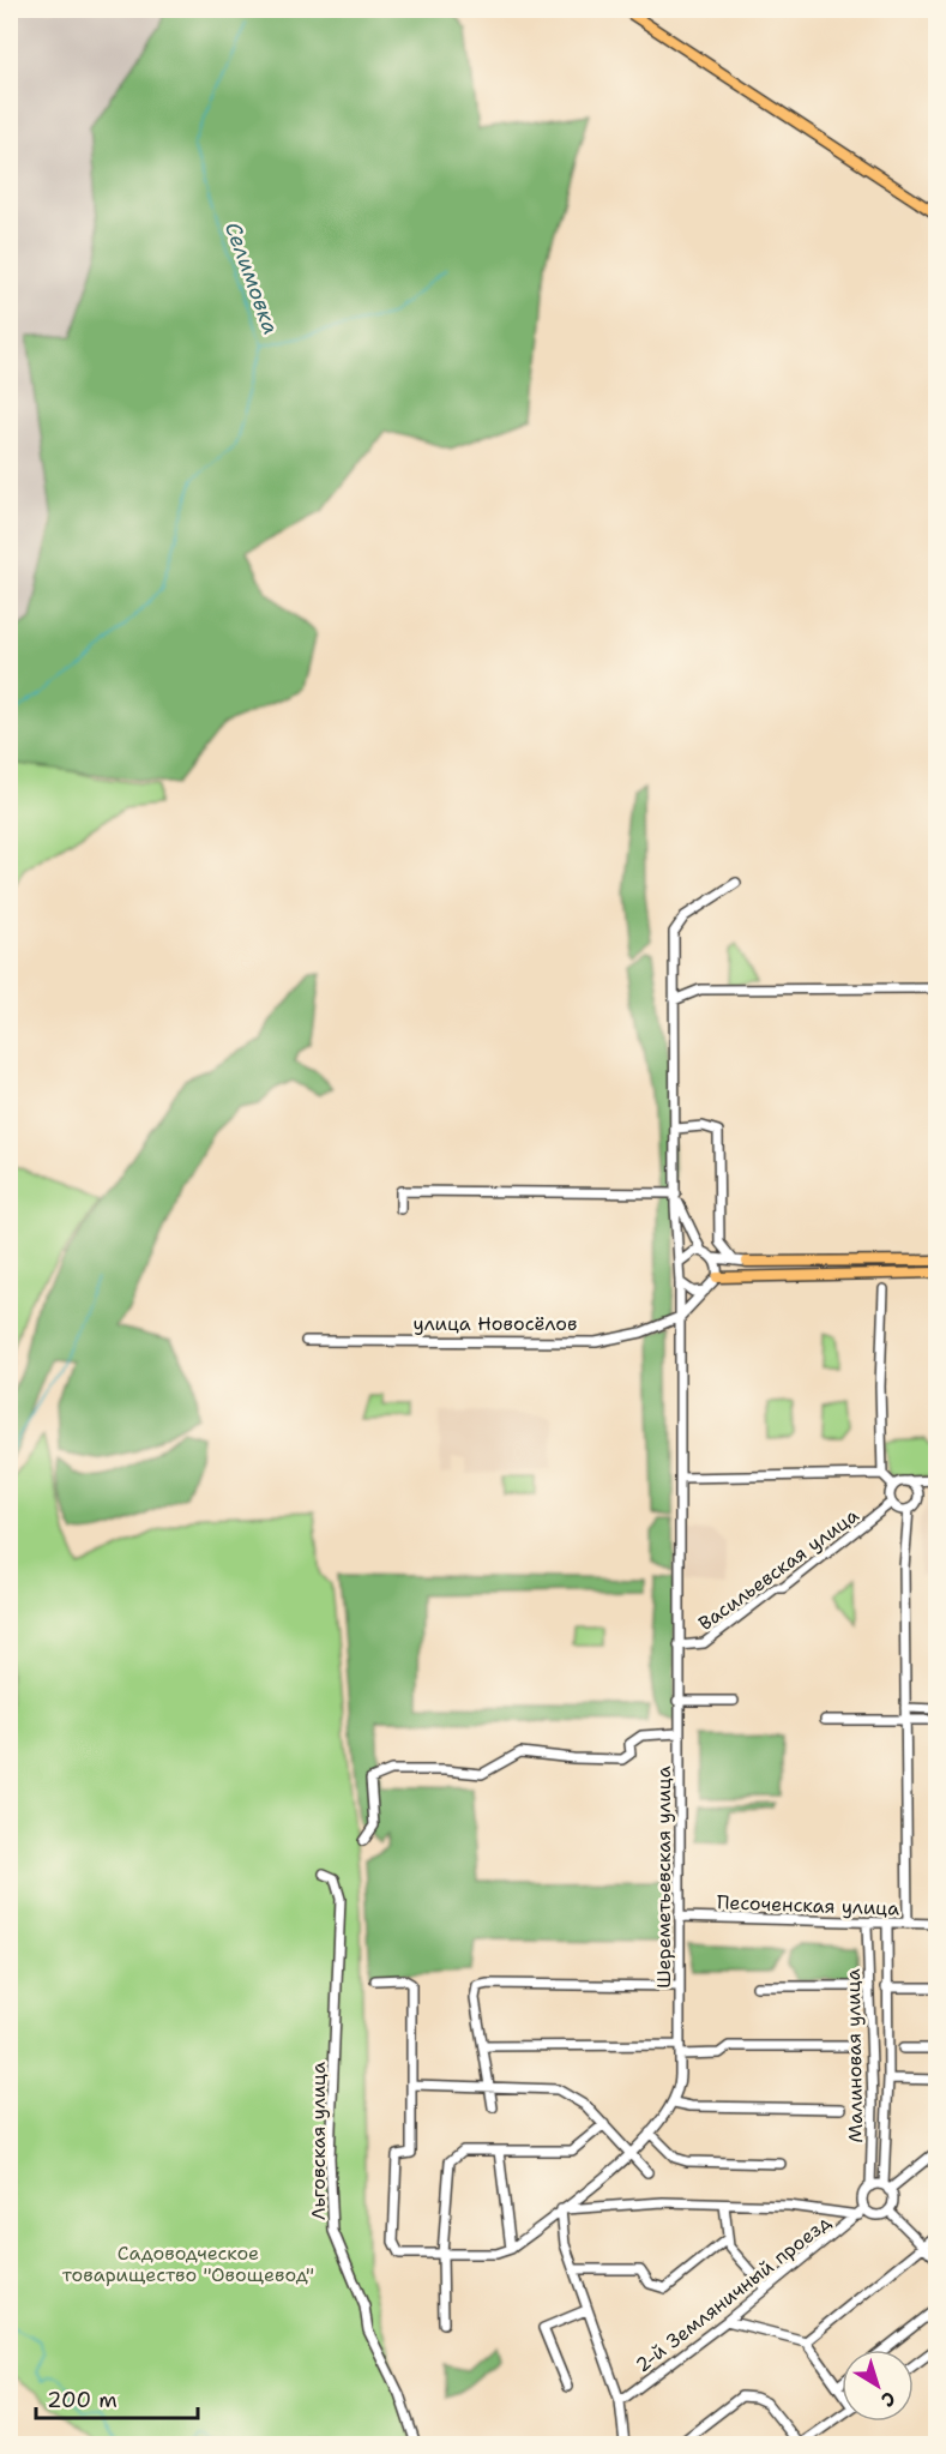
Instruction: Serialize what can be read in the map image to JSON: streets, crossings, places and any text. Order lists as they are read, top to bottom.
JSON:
{
  "streets": {
    "street": [
      "улица Новосёлов",
      "Васильевская улица",
      "Шереметьевская улица",
      "Песоченская улица",
      "Малиновая улица",
      "Льговская улица",
      "2-й Земляничный проезд"
    ]
  },
  "crossings": [
    ["улица Новосёлов", "Шереметьевская улица"],
    ["Васильевская улица", "Шереметьевская улица"],
    ["Шереметьевская улица", "Песоченская улица"],
    ["Песоченская улица", "Малиновая улица"],
    ["Малиновая улица", "2-й Земляничный проезд"]
  ],
  "water": ["Селимовка"],
  "parks": ["Садоводческое товарищество \"Овощевод\""],
  "scale_bar": "200 m",
  "north": "bottom right"
}
